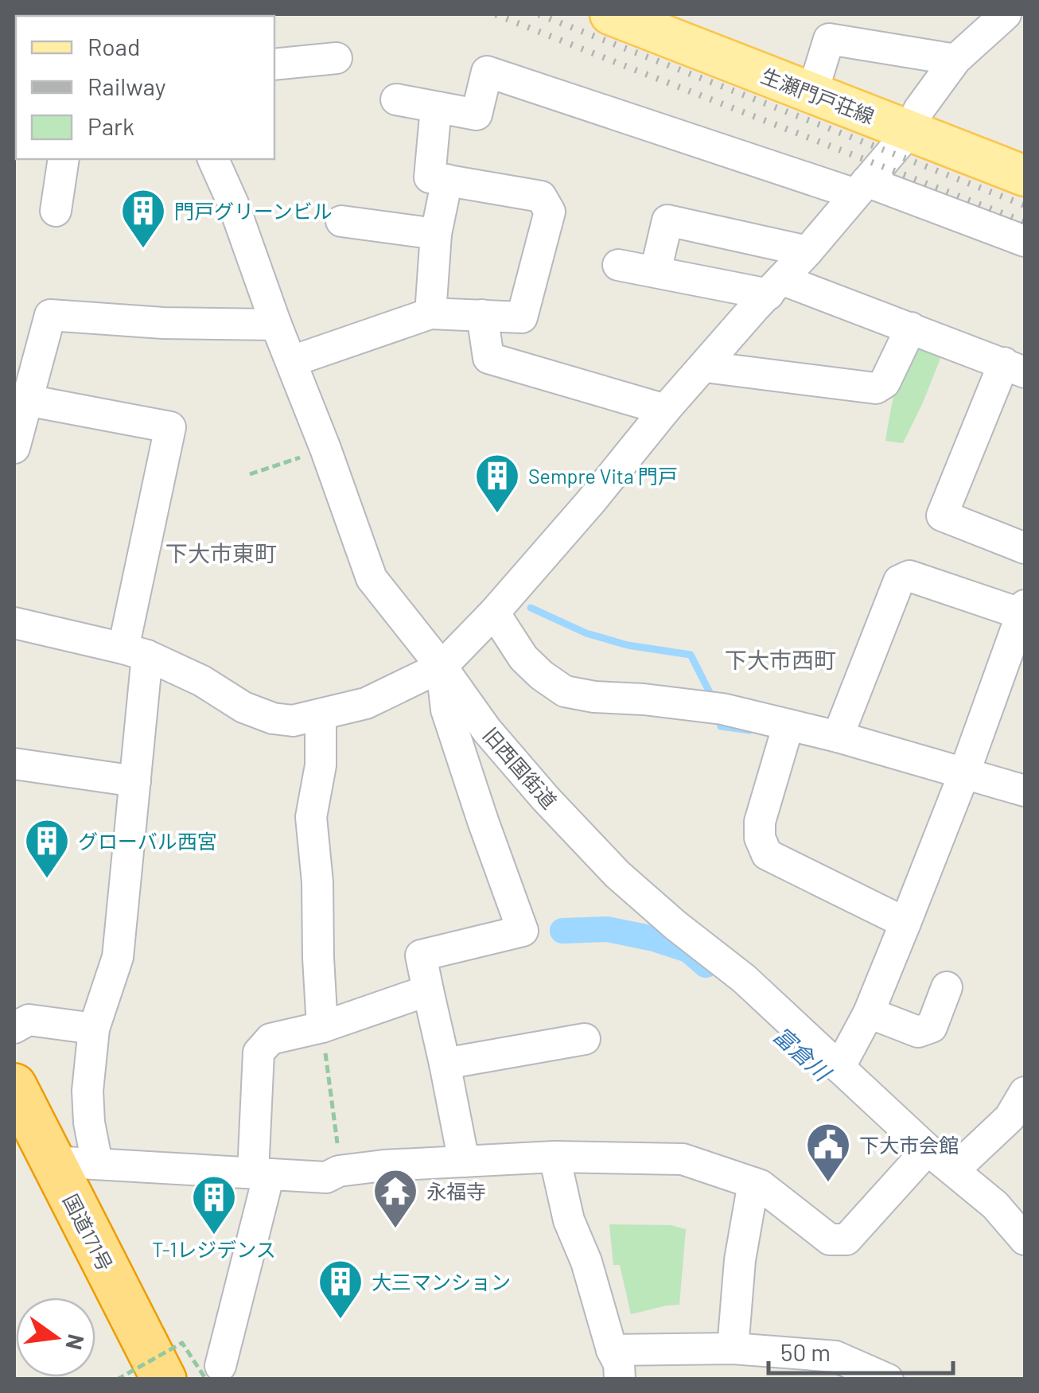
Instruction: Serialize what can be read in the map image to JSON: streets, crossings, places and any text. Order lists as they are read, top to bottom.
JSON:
{
  "streets": {
    "highway": ["国道171号"],
    "main road": ["生瀬門戸荘線"],
    "street": ["旧西国街道"]
  },
  "districts": ["下大市東町", "下大市西町"],
  "water": ["富倉川"],
  "places": {
    "building": [
      "門戸グリーンビル",
      "Sempre Vita 門戸",
      "グローバル西宮",
      "T-1レジデンス",
      "大三マンション"
    ],
    "public building": ["下大市会館"],
    "temple": ["永福寺"]
  },
  "legend": ["Road", "Railway", "Park"],
  "scale_bar": "50 m",
  "north": "right"
}
